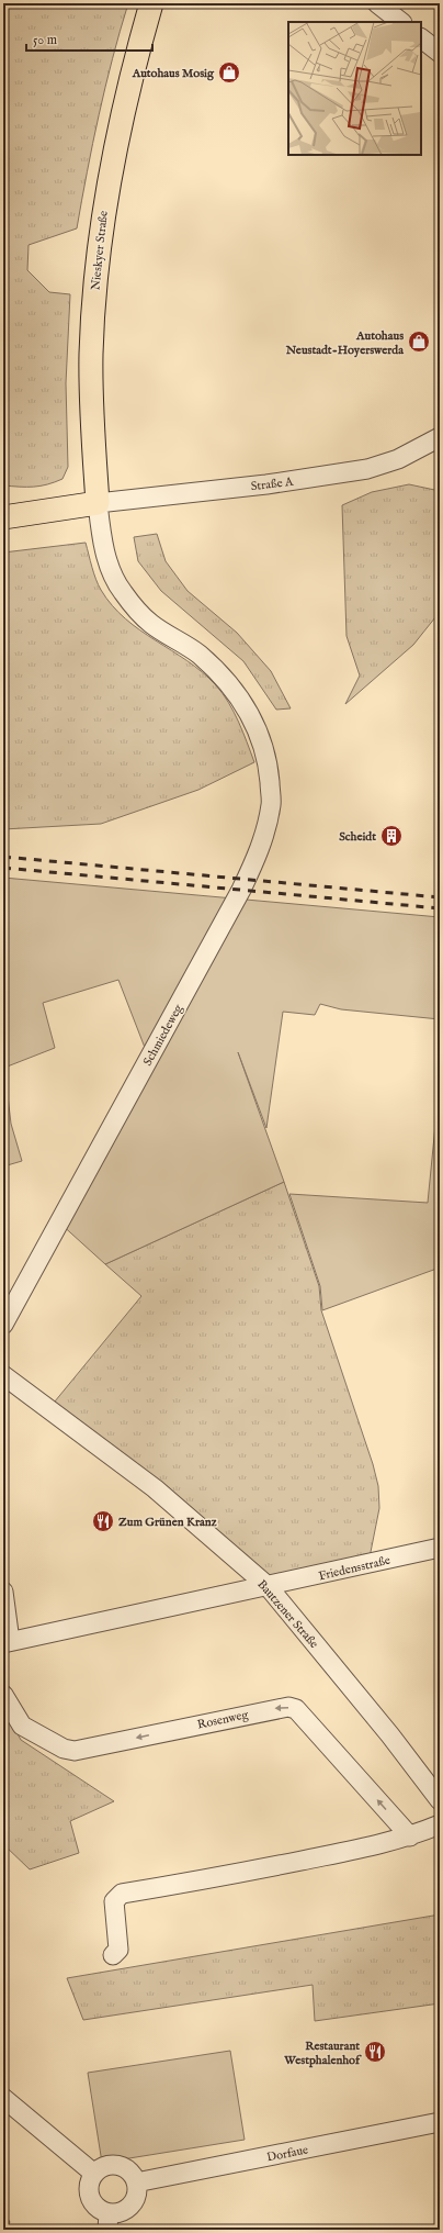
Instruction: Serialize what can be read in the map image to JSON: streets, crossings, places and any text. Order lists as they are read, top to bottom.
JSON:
{
  "streets": {
    "main road": ["Nieskyer Straße"],
    "street": [
      "Straße A",
      "Schmiedeweg",
      "Friedensstraße",
      "Bautzener Straße",
      "Rosenweg",
      "Dorfaue"
    ]
  },
  "crossings": [
    ["Nieskyer Straße", "Straße A"],
    ["Nieskyer Straße", "Schmiedeweg"],
    ["Straße A", "Schmiedeweg"],
    ["Friedensstraße", "Bautzener Straße"]
  ],
  "one_way": ["Rosenweg"],
  "places": {
    "shop": ["Autohaus Mosig", "Autohaus Neustadt-Hoyerswerda"],
    "building": ["Scheidt"],
    "restaurant": ["Zum Grünen Kranz", "Restaurant Westphalenhof"]
  },
  "scale_bar": "50 m"
}
